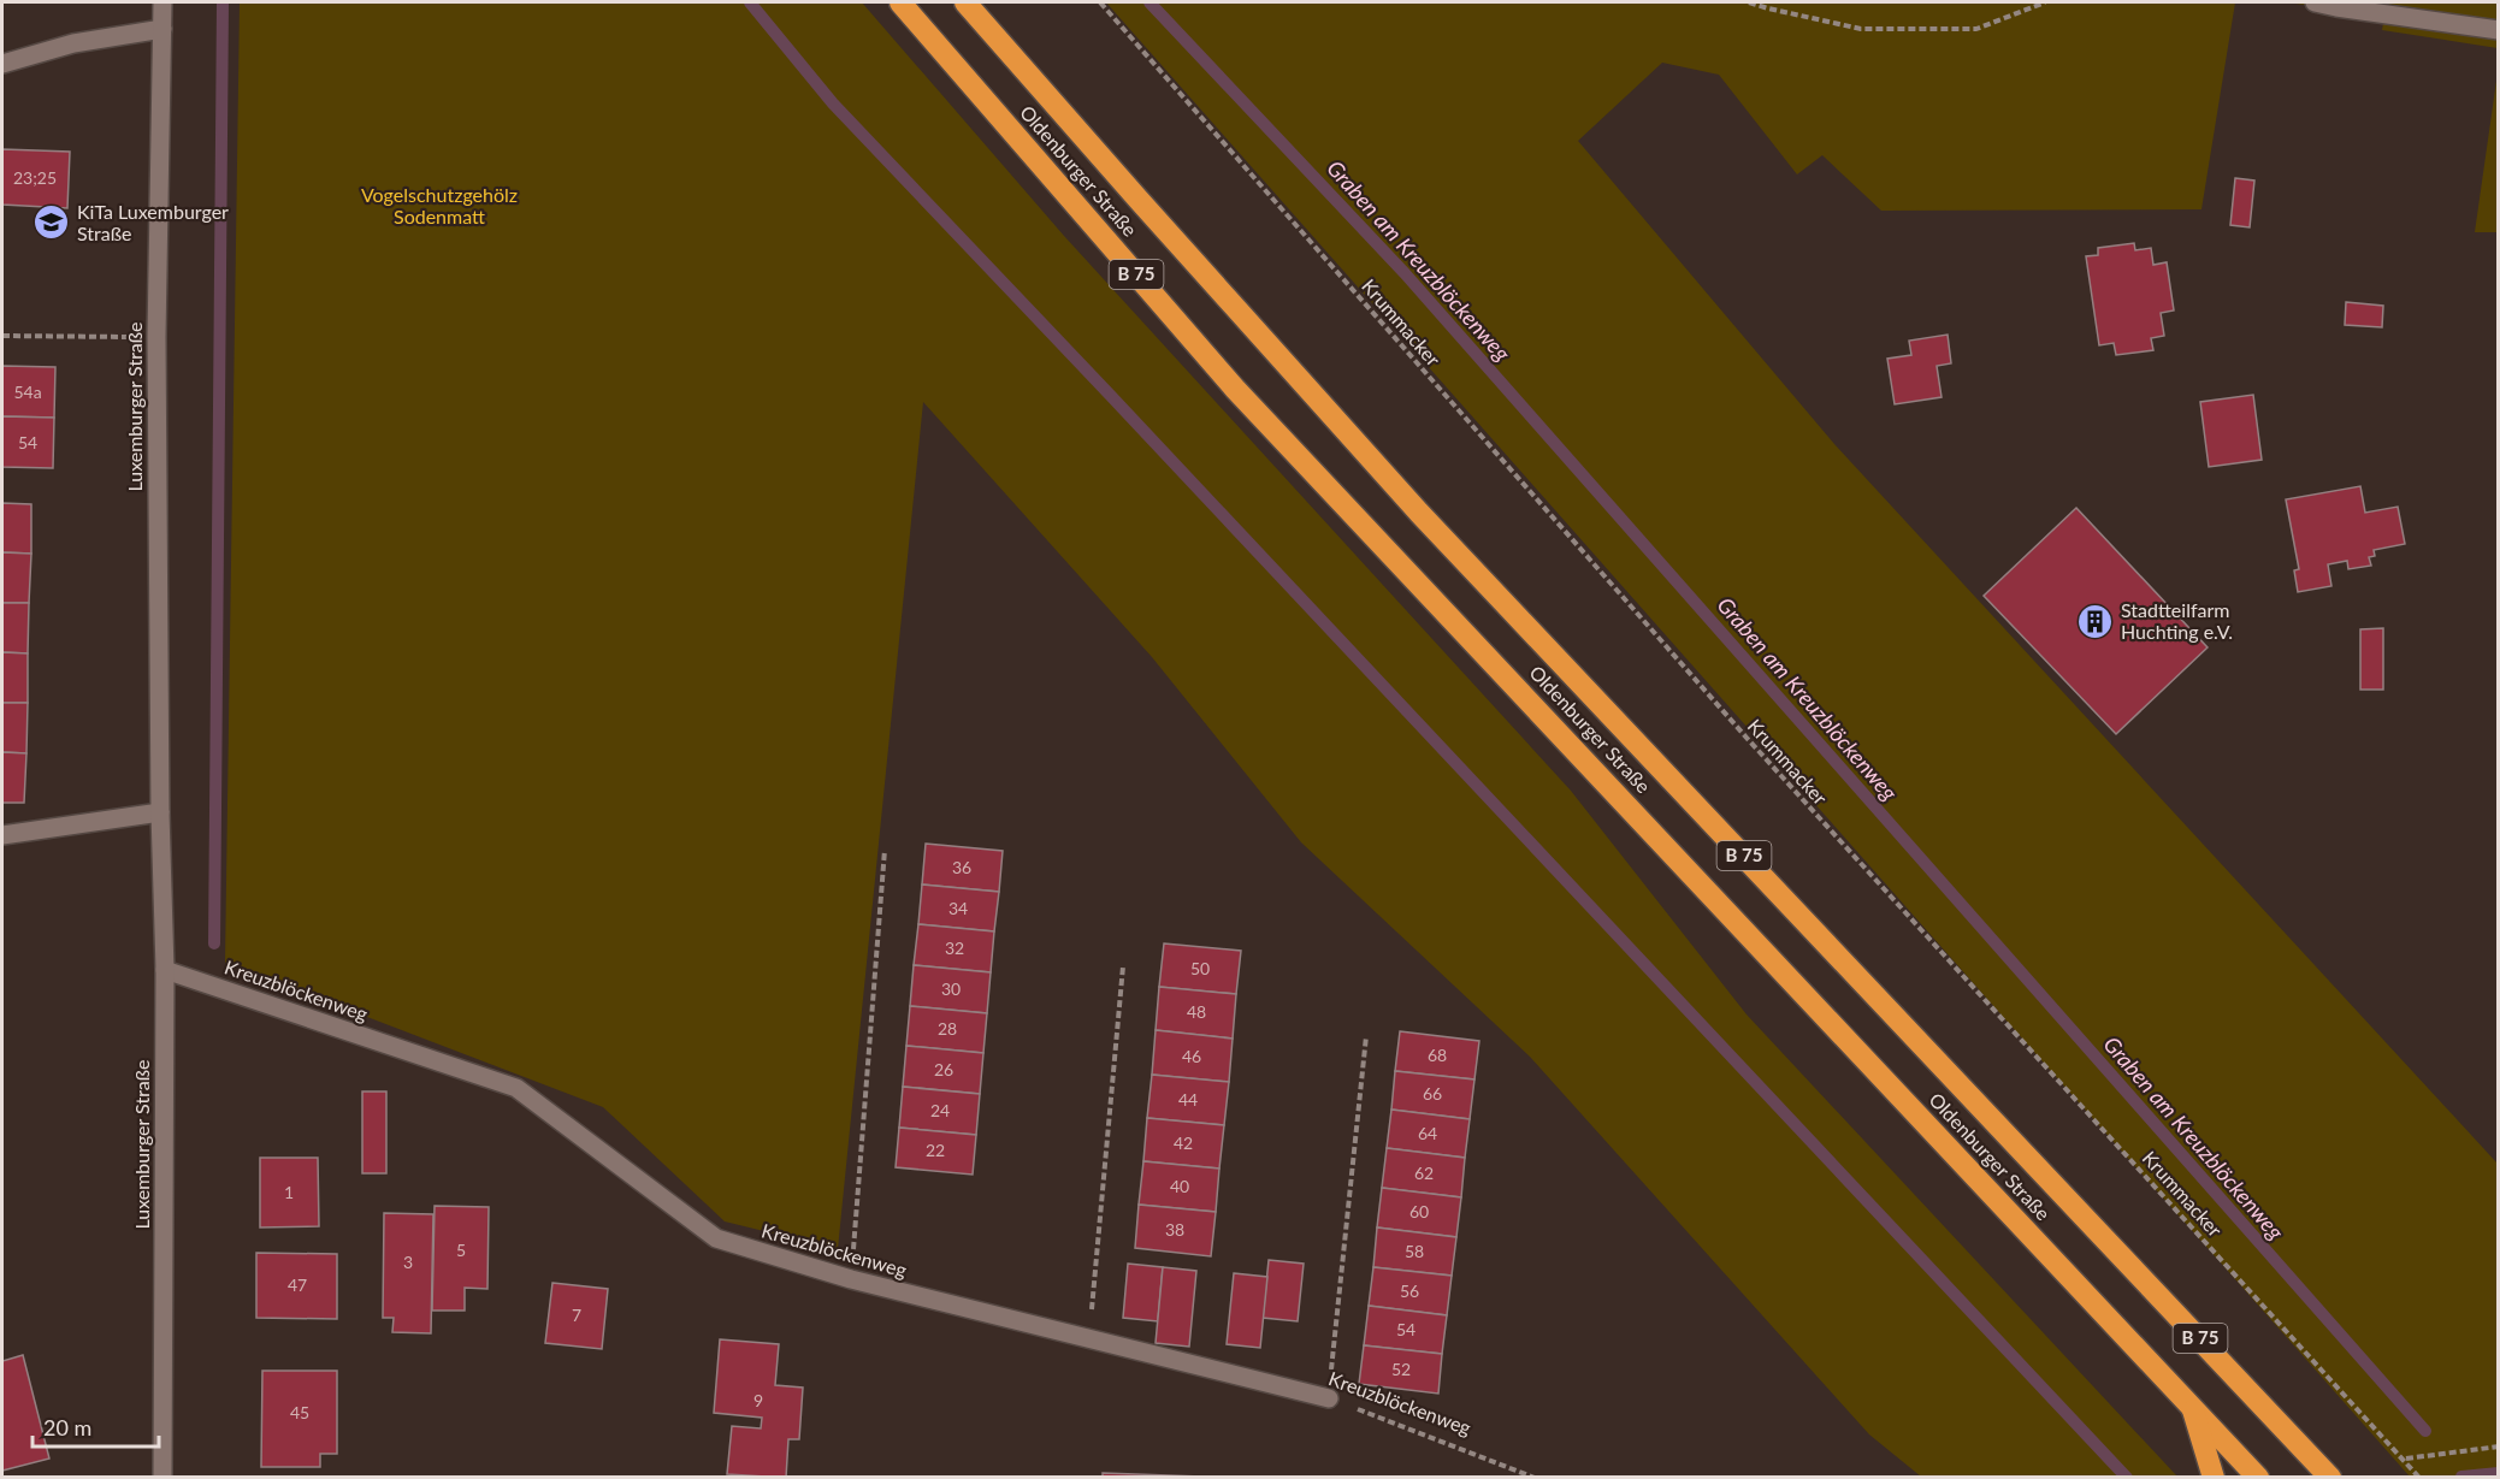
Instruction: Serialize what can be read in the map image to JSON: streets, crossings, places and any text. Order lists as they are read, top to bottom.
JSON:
{
  "streets": {
    "highway": ["Oldenburger Straße", "B 75"],
    "street": ["Luxemburger Straße", "Kreuzblöckenweg"],
    "path": ["Krummacker"]
  },
  "crossings": [
    ["Luxemburger Straße", "Kreuzblöckenweg"]
  ],
  "water": ["Graben am Kreuzblöckenweg"],
  "parks": ["Vogelschutzgehölz Sodenmatt"],
  "places": {
    "school or university": ["KiTa Luxemburger Straße"],
    "building": ["Stadtteilfarm Huchting e.V."]
  },
  "house_numbers": [
    "23;25",
    "54a",
    "54",
    "36",
    "34",
    "32",
    "50",
    "30",
    "48",
    "28",
    "68",
    "46",
    "26",
    "66",
    "44",
    "24",
    "64",
    "42",
    "22",
    "62",
    "40",
    "1",
    "60",
    "38",
    "5",
    "58",
    "3",
    "47",
    "56",
    "7",
    "54",
    "52",
    "9",
    "45"
  ],
  "scale_bar": "20 m"
}
